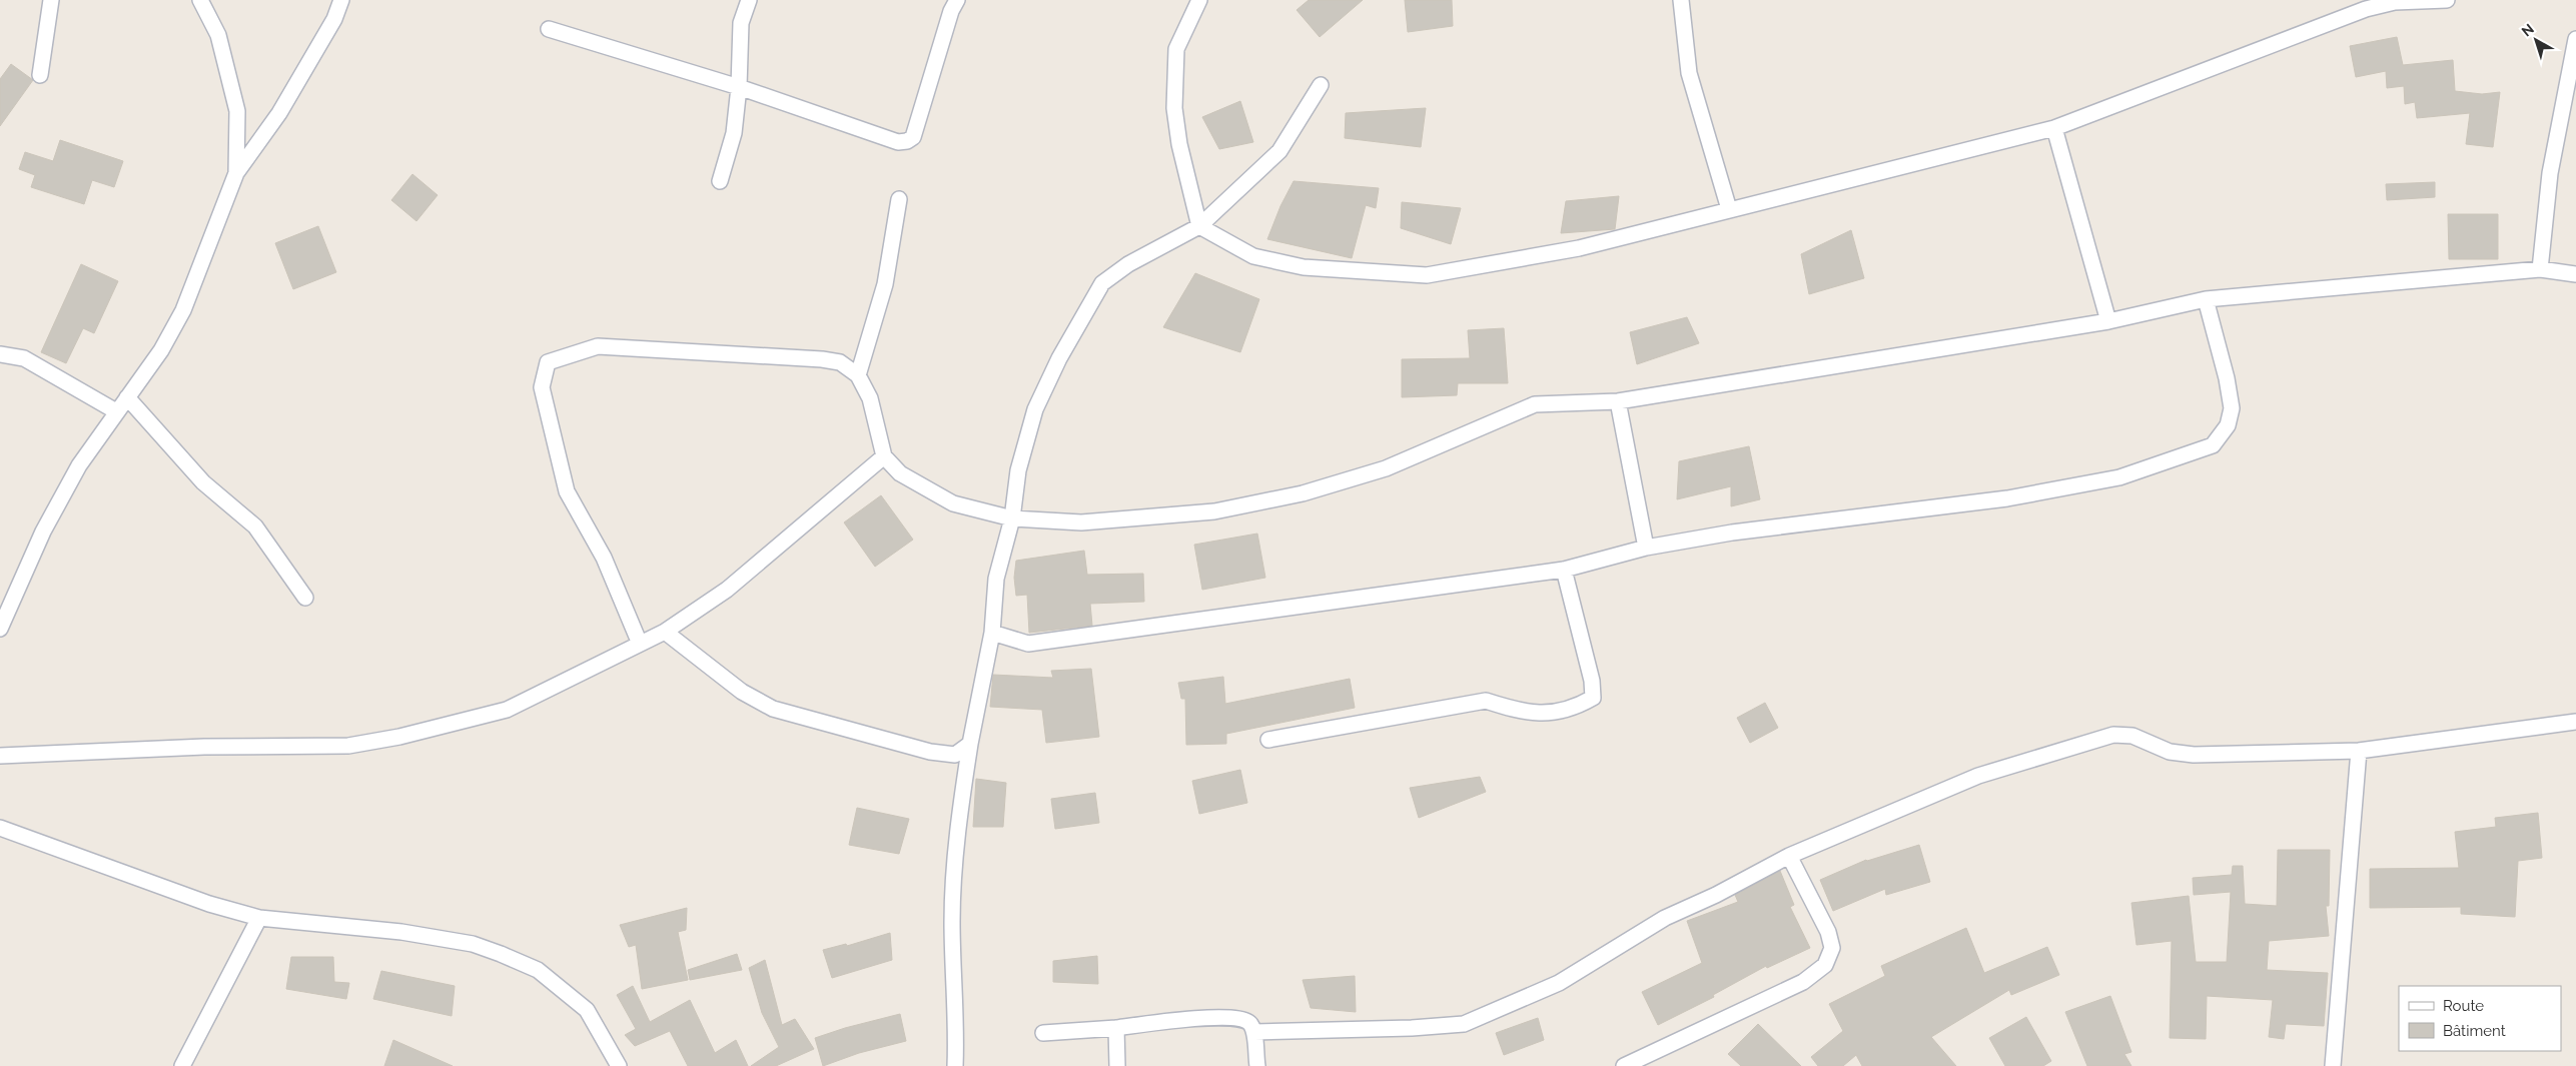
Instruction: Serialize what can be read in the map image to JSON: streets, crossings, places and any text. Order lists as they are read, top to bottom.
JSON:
{
  "legend": ["Route", "Bâtiment"],
  "north": "top left"
}
